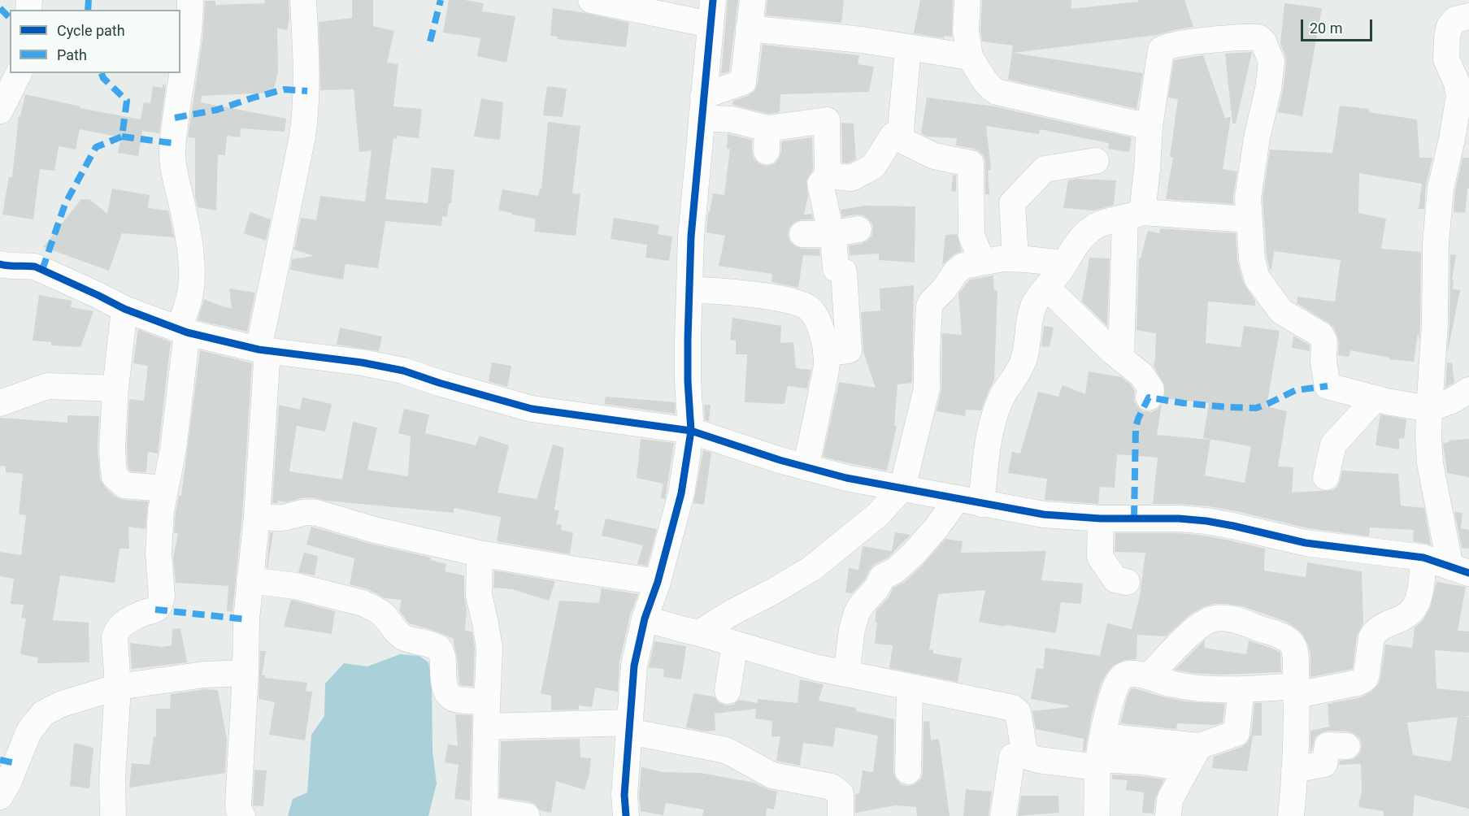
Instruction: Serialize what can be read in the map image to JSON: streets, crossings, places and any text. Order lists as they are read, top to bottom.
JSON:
{
  "legend": ["Cycle path", "Path"],
  "scale_bar": "20 m"
}
